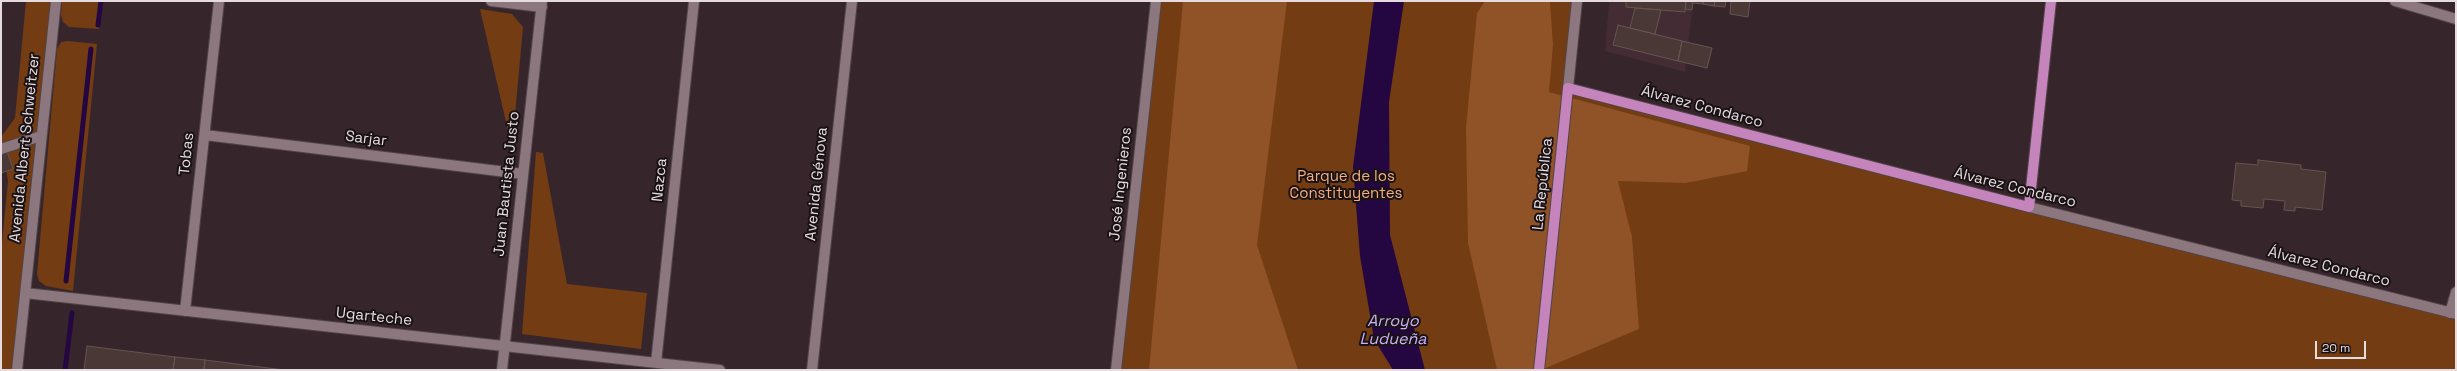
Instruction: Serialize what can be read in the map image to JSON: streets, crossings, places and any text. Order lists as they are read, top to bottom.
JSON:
{
  "streets": {
    "main road": ["Álvarez Condarco", "La República"],
    "street": [
      "Sarjar",
      "Avenida Albert Schweitzer",
      "Tobas",
      "Nazca",
      "Juan Bautista Justo",
      "Avenida Génova",
      "José Ingenieros",
      "Ugarteche"
    ]
  },
  "crossings": [
    ["Álvarez Condarco", "La República"],
    ["Sarjar", "Tobas"],
    ["Sarjar", "Juan Bautista Justo"],
    ["Avenida Albert Schweitzer", "Ugarteche"],
    ["Tobas", "Ugarteche"],
    ["Nazca", "Ugarteche"],
    ["Juan Bautista Justo", "Ugarteche"]
  ],
  "water": ["Arroyo Ludueña"],
  "parks": ["Parque de los Constituyentes"],
  "scale_bar": "20 m"
}
